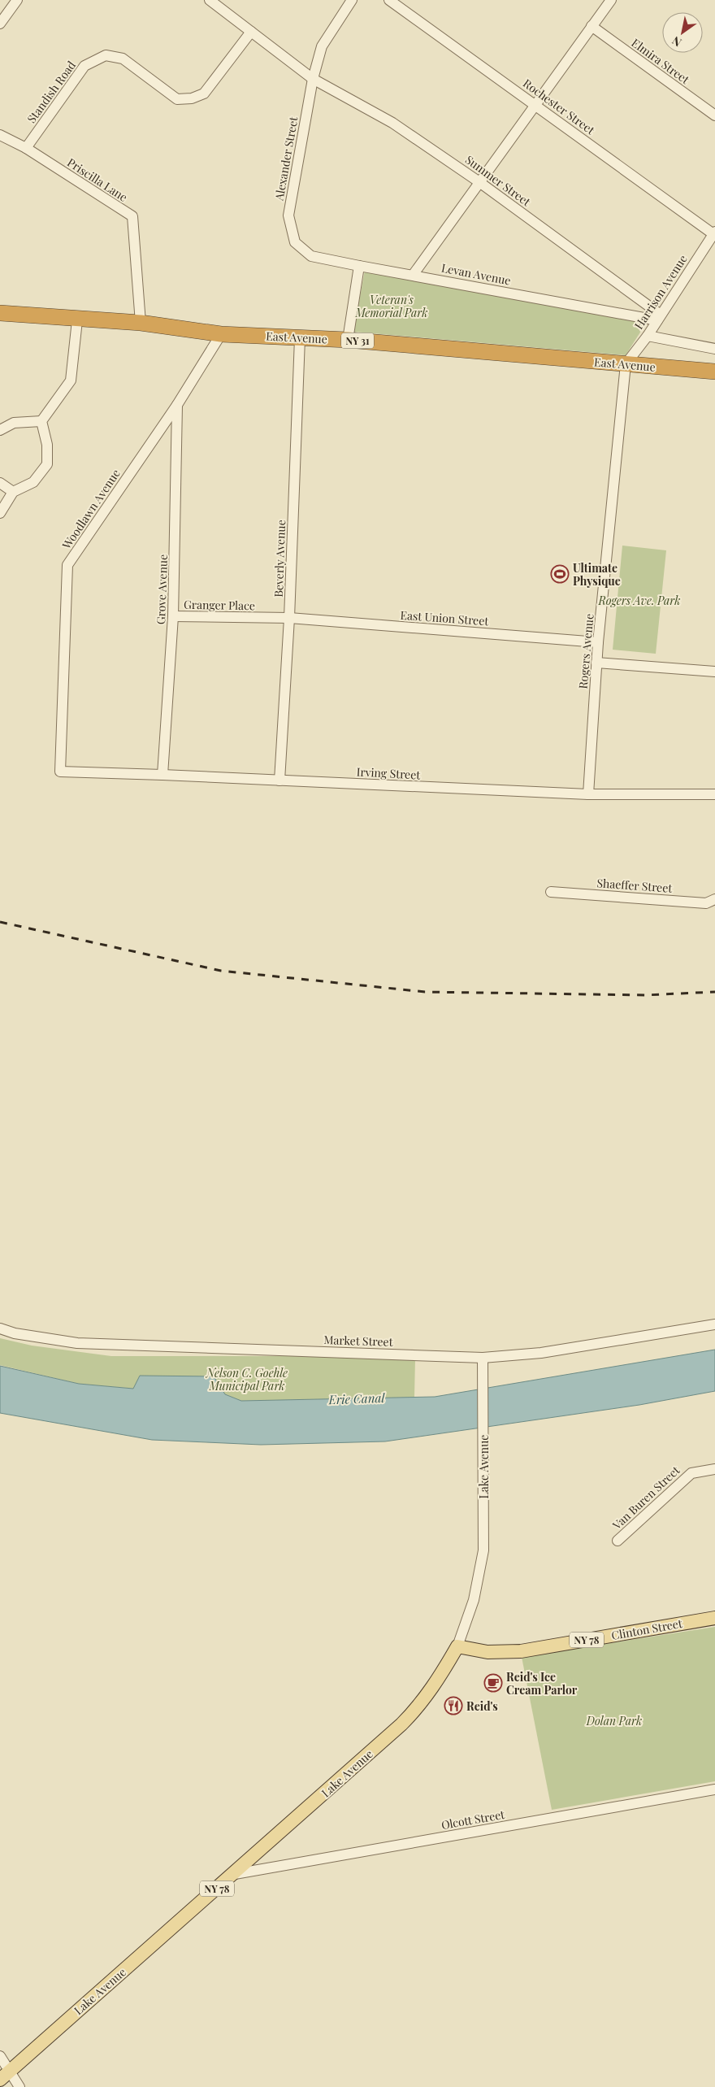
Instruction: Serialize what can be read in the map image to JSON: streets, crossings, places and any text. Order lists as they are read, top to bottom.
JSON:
{
  "streets": {
    "highway": ["East Avenue", "NY 31"],
    "main road": ["Lake Avenue", "Clinton Street", "NY 78"],
    "street": [
      "Elmira Street",
      "Standish Road",
      "Rochester Street",
      "Alexander Street",
      "Priscilla Lane",
      "Summer Street",
      "Levan Avenue",
      "Harrison Avenue",
      "Woodlawn Avenue",
      "Beverly Avenue",
      "Grove Avenue",
      "Granger Place",
      "East Union Street",
      "Rogers Avenue",
      "Irving Street",
      "Shaeffer Street",
      "Market Street",
      "Van Buren Street",
      "Olcott Street"
    ]
  },
  "crossings": [
    ["Standish Road", "Priscilla Lane"],
    ["Rochester Street", "Harrison Avenue"],
    ["Alexander Street", "Summer Street"],
    ["Alexander Street", "Levan Avenue"],
    ["Priscilla Lane", "East Avenue"],
    ["Summer Street", "Levan Avenue"],
    ["Summer Street", "Harrison Avenue"],
    ["Levan Avenue", "Harrison Avenue"],
    ["Harrison Avenue", "East Avenue"],
    ["Harrison Avenue", "Rogers Avenue"],
    ["East Avenue", "Woodlawn Avenue"],
    ["East Avenue", "Beverly Avenue"],
    ["East Avenue", "Rogers Avenue"],
    ["Woodlawn Avenue", "Grove Avenue"],
    ["Woodlawn Avenue", "Irving Street"],
    ["Beverly Avenue", "Granger Place"],
    ["Beverly Avenue", "East Union Street"],
    ["Beverly Avenue", "Irving Street"],
    ["Grove Avenue", "Granger Place"],
    ["Grove Avenue", "Irving Street"],
    ["Granger Place", "East Union Street"],
    ["East Union Street", "Rogers Avenue"],
    ["Rogers Avenue", "Irving Street"],
    ["Market Street", "Lake Avenue"],
    ["Lake Avenue", "Clinton Street"],
    ["Lake Avenue", "Olcott Street"]
  ],
  "water": ["Erie Canal"],
  "parks": [
    "Veteran's Memorial Park",
    "Rogers Ave. Park",
    "Nelson C. Goehle Municipal Park",
    "Dolan Park"
  ],
  "places": {
    "sports": ["Ultimate Physique"],
    "cafe": ["Reid's Ice Cream Parlor"],
    "restaurant": ["Reid's"]
  },
  "north": "bottom left"
}
